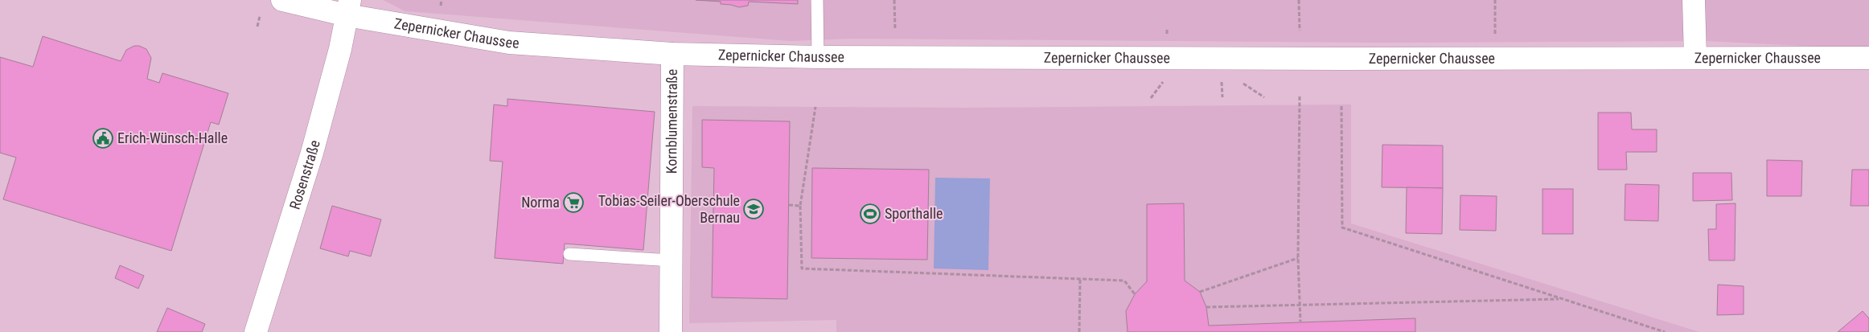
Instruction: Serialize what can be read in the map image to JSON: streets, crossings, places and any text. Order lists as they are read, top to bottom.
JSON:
{
  "streets": {
    "main road": ["Zepernicker Chaussee", "Kornblumenstraße", "Rosenstraße"]
  },
  "crossings": [
    ["Zepernicker Chaussee", "Kornblumenstraße"],
    ["Zepernicker Chaussee", "Rosenstraße"]
  ],
  "places": {
    "public building": ["Erich-Wünsch-Halle"],
    "supermarket": ["Norma"],
    "school or university": ["Tobias-Seiler-Oberschule Bernau"],
    "sports": ["Sporthalle"]
  }
}
